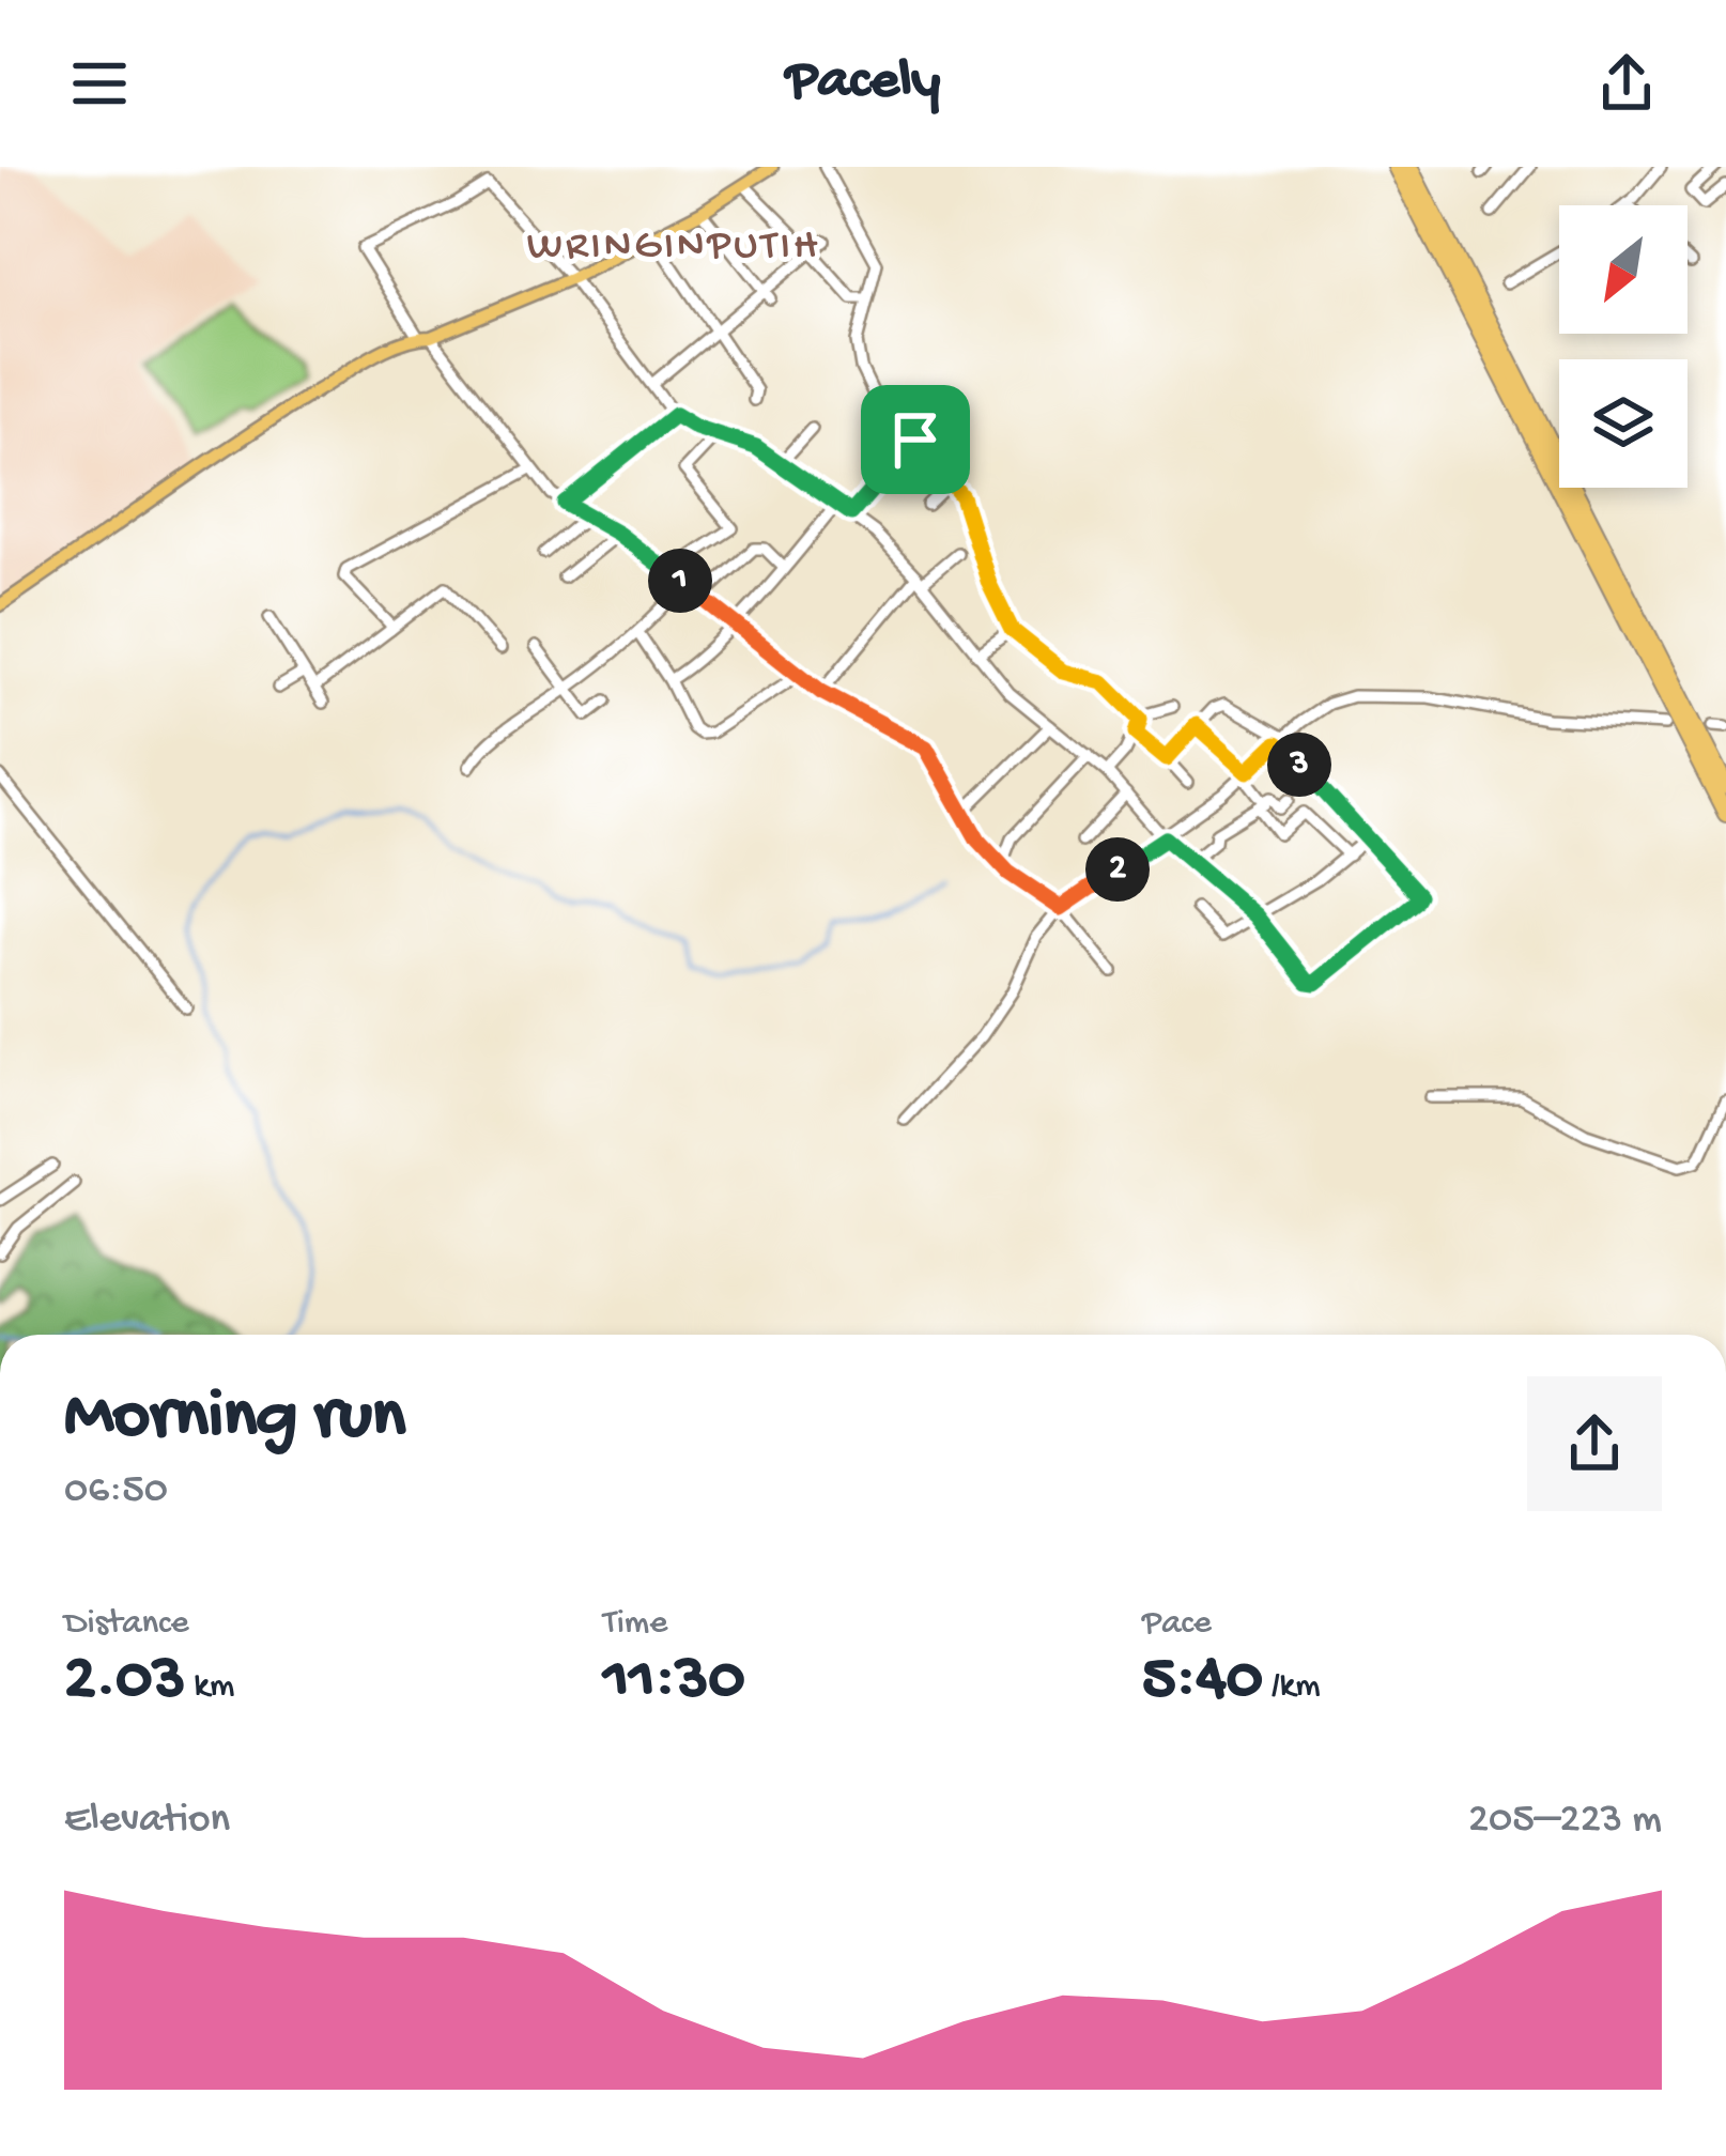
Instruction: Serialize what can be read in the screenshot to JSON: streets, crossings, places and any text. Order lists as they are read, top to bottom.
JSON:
{
  "districts": ["WRINGINPUTIH"],
  "north": "bottom left",
  "page": {
    "header": "Pacely",
    "pins": ["1", "3", "2"],
    "heading": ["Morning run", "06:50"],
    "stats": [
      ["Distance", "2.03 km"],
      ["Time", "11:30"],
      ["Pace", "5:40 /km"]
    ],
    "chart": ["Elevation", "205–223 m"]
  }
}
